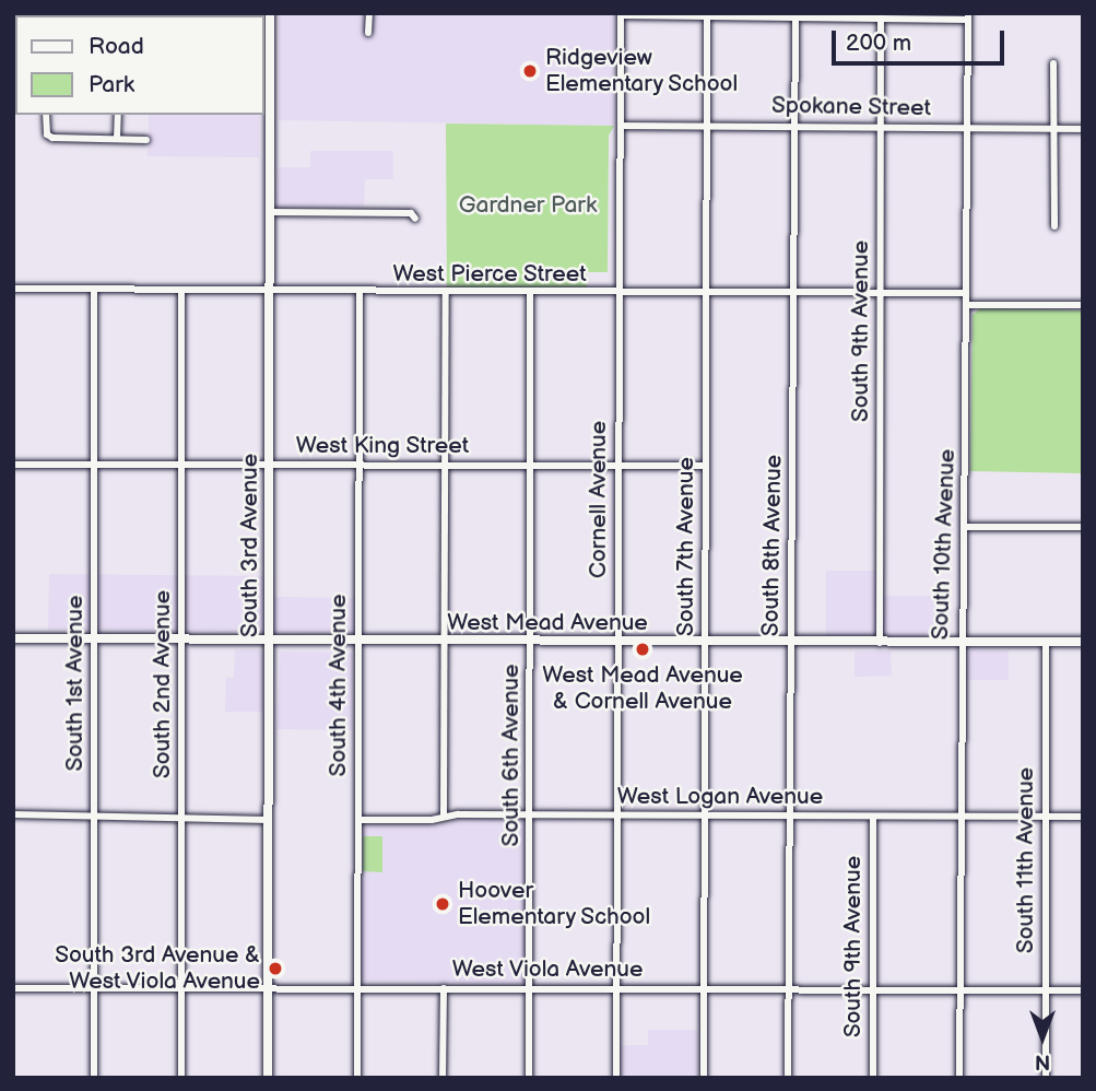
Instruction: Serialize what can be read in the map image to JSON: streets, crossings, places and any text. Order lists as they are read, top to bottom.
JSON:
{
  "streets": {
    "street": [
      "Spokane Street",
      "West Pierce Street",
      "South 9th Avenue",
      "West King Street",
      "Cornell Avenue",
      "South 10th Avenue",
      "South 3rd Avenue",
      "South 8th Avenue",
      "South 7th Avenue",
      "West Mead Avenue",
      "South 1st Avenue",
      "South 2nd Avenue",
      "South 4th Avenue",
      "South 6th Avenue",
      "West Logan Avenue",
      "South 11th Avenue",
      "West Viola Avenue"
    ]
  },
  "crossings": [
    ["Spokane Street", "South 9th Avenue"],
    ["Spokane Street", "Cornell Avenue"],
    ["Spokane Street", "South 10th Avenue"],
    ["Spokane Street", "South 8th Avenue"],
    ["Spokane Street", "South 7th Avenue"],
    ["West Pierce Street", "South 9th Avenue"],
    ["West Pierce Street", "Cornell Avenue"],
    ["West Pierce Street", "South 10th Avenue"],
    ["West Pierce Street", "South 3rd Avenue"],
    ["West Pierce Street", "South 8th Avenue"],
    ["West Pierce Street", "South 7th Avenue"],
    ["West Pierce Street", "South 1st Avenue"],
    ["West Pierce Street", "South 2nd Avenue"],
    ["West Pierce Street", "South 4th Avenue"],
    ["West Pierce Street", "South 6th Avenue"],
    ["South 9th Avenue", "West Mead Avenue"],
    ["South 9th Avenue", "West Logan Avenue"],
    ["South 9th Avenue", "West Viola Avenue"],
    ["West King Street", "Cornell Avenue"],
    ["West King Street", "South 3rd Avenue"],
    ["West King Street", "South 7th Avenue"],
    ["West King Street", "South 1st Avenue"],
    ["West King Street", "South 2nd Avenue"],
    ["West King Street", "South 4th Avenue"],
    ["West King Street", "South 6th Avenue"],
    ["Cornell Avenue", "West Mead Avenue"],
    ["Cornell Avenue", "West Logan Avenue"],
    ["Cornell Avenue", "West Viola Avenue"],
    ["South 10th Avenue", "West Mead Avenue"],
    ["South 10th Avenue", "West Logan Avenue"],
    ["South 10th Avenue", "West Viola Avenue"],
    ["South 3rd Avenue", "West Mead Avenue"],
    ["South 3rd Avenue", "West Viola Avenue"],
    ["South 8th Avenue", "West Mead Avenue"],
    ["South 8th Avenue", "West Logan Avenue"],
    ["South 8th Avenue", "West Viola Avenue"],
    ["South 7th Avenue", "West Mead Avenue"],
    ["South 7th Avenue", "West Logan Avenue"],
    ["South 7th Avenue", "West Viola Avenue"],
    ["West Mead Avenue", "South 1st Avenue"],
    ["West Mead Avenue", "South 2nd Avenue"],
    ["West Mead Avenue", "South 4th Avenue"],
    ["West Mead Avenue", "South 6th Avenue"],
    ["West Mead Avenue", "South 11th Avenue"],
    ["South 1st Avenue", "West Viola Avenue"],
    ["South 2nd Avenue", "West Viola Avenue"],
    ["South 4th Avenue", "West Logan Avenue"],
    ["South 4th Avenue", "West Viola Avenue"],
    ["South 6th Avenue", "West Logan Avenue"],
    ["South 6th Avenue", "West Viola Avenue"],
    ["West Logan Avenue", "South 11th Avenue"],
    ["South 11th Avenue", "West Viola Avenue"]
  ],
  "parks": ["Gardner Park"],
  "places": [
    "Ridgeview Elementary School",
    "West Mead Avenue & Cornell Avenue",
    "Hoover Elementary School",
    "South 3rd Avenue & West Viola Avenue"
  ],
  "legend": ["Road", "Park"],
  "scale_bar": "200 m",
  "north": "bottom"
}
